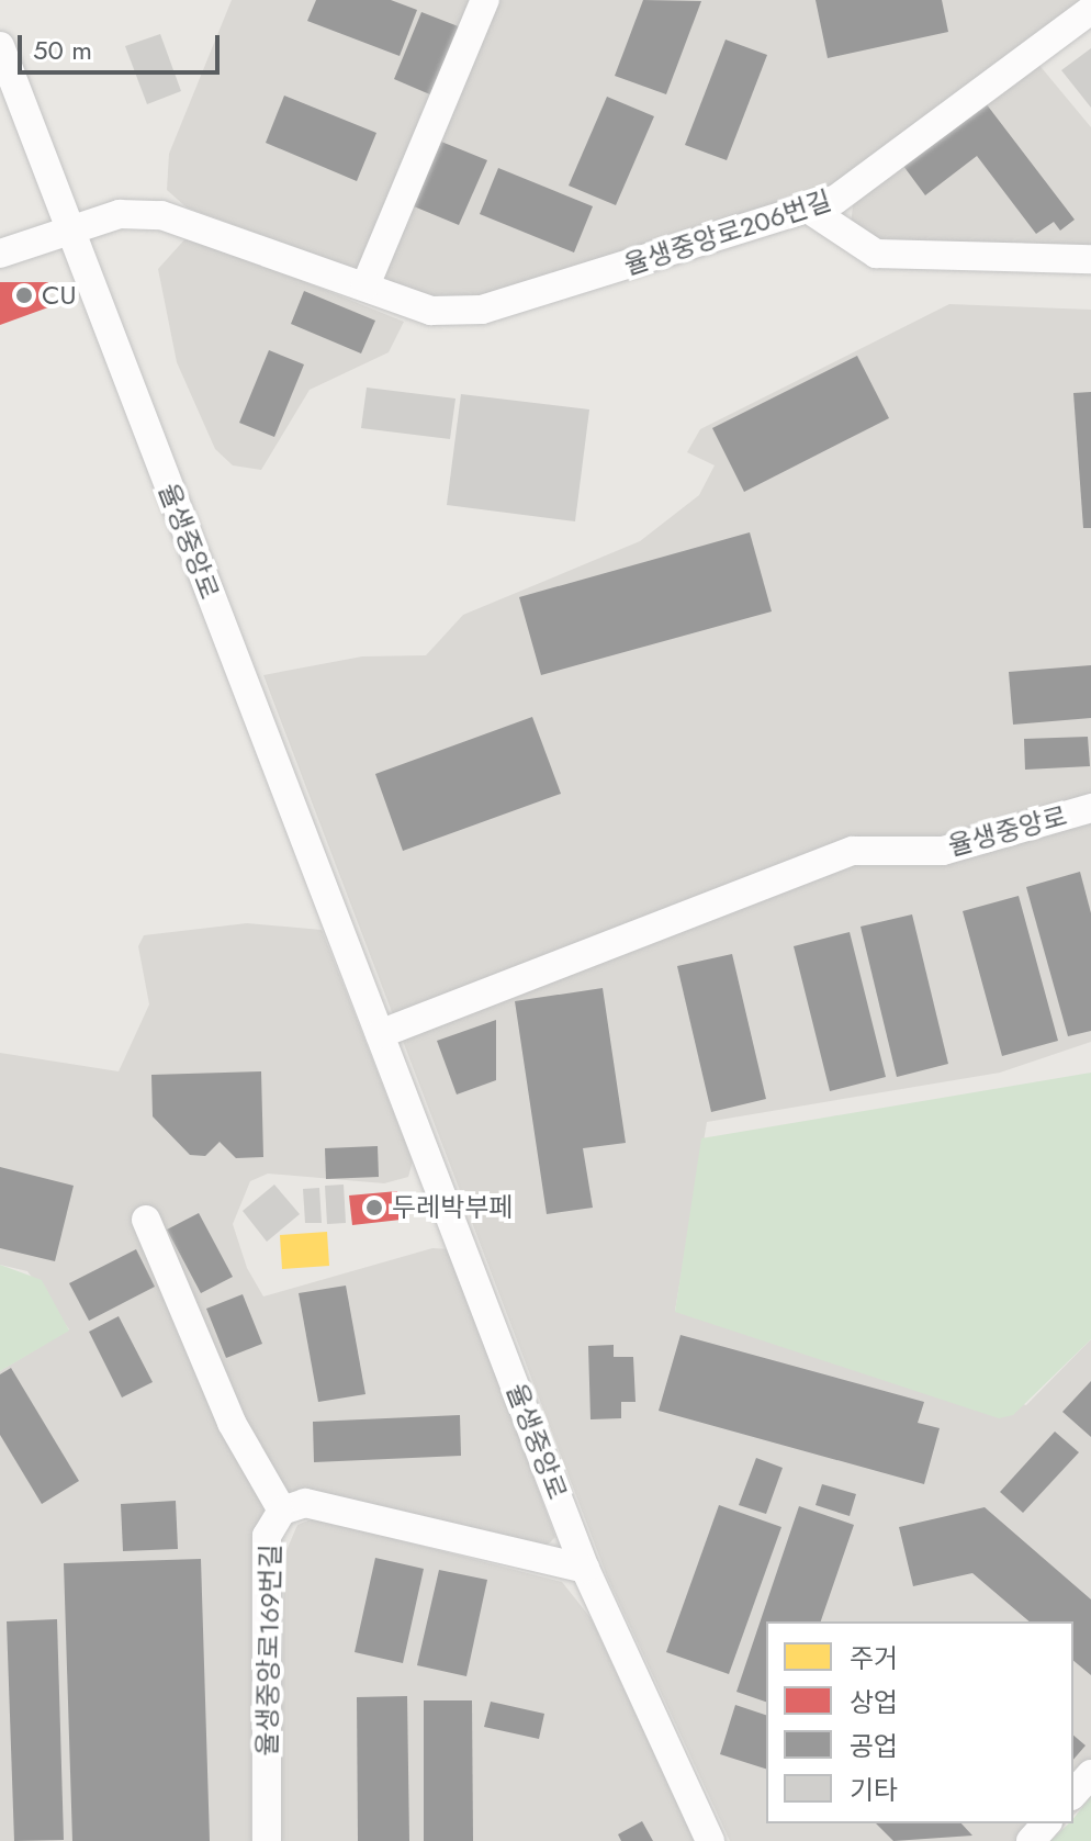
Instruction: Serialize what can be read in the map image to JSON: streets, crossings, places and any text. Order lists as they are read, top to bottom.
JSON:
{
  "streets": {
    "street": ["율생중앙로206번길", "율생중앙로", "율생중앙로169번길"]
  },
  "crossings": [
    ["율생중앙로206번길", "율생중앙로"],
    ["율생중앙로", "율생중앙로169번길"]
  ],
  "places": ["CU", "두레박부페"],
  "legend": [
    "주거",
    "상업",
    "공업",
    "기타"
  ],
  "scale_bar": "50 m"
}
